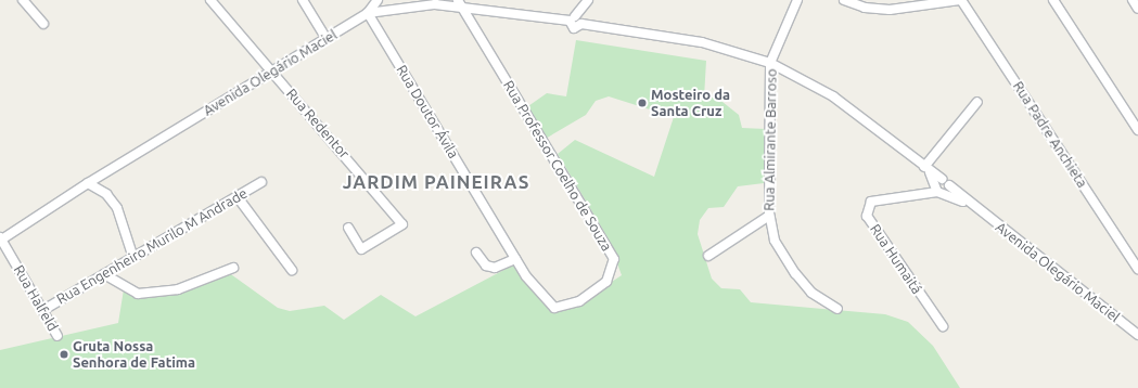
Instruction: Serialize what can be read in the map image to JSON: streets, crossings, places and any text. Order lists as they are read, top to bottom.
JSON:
{
  "streets": {
    "street": [
      "Avenida Olegário Maciel",
      "Rua Doutor Ávila",
      "Rua Redentor",
      "Rua Padre Anchieta",
      "Rua Almirante Barroso",
      "Rua Professor Coelho de Souza",
      "Rua Engenheiro Murilo M Andrade",
      "Rua Humaitá",
      "Rua Halfeld"
    ]
  },
  "crossings": [
    ["Avenida Olegário Maciel", "Rua Doutor Ávila"],
    ["Avenida Olegário Maciel", "Rua Redentor"],
    ["Avenida Olegário Maciel", "Rua Professor Coelho de Souza"],
    ["Avenida Olegário Maciel", "Rua Humaitá"],
    ["Avenida Olegário Maciel", "Rua Halfeld"],
    ["Rua Doutor Ávila", "Rua Professor Coelho de Souza"],
    ["Rua Engenheiro Murilo M Andrade", "Rua Halfeld"]
  ],
  "districts": ["JARDIM PAINEIRAS"],
  "places": ["Mosteiro da Santa Cruz", "Gruta Nossa Senhora de Fatima"]
}
